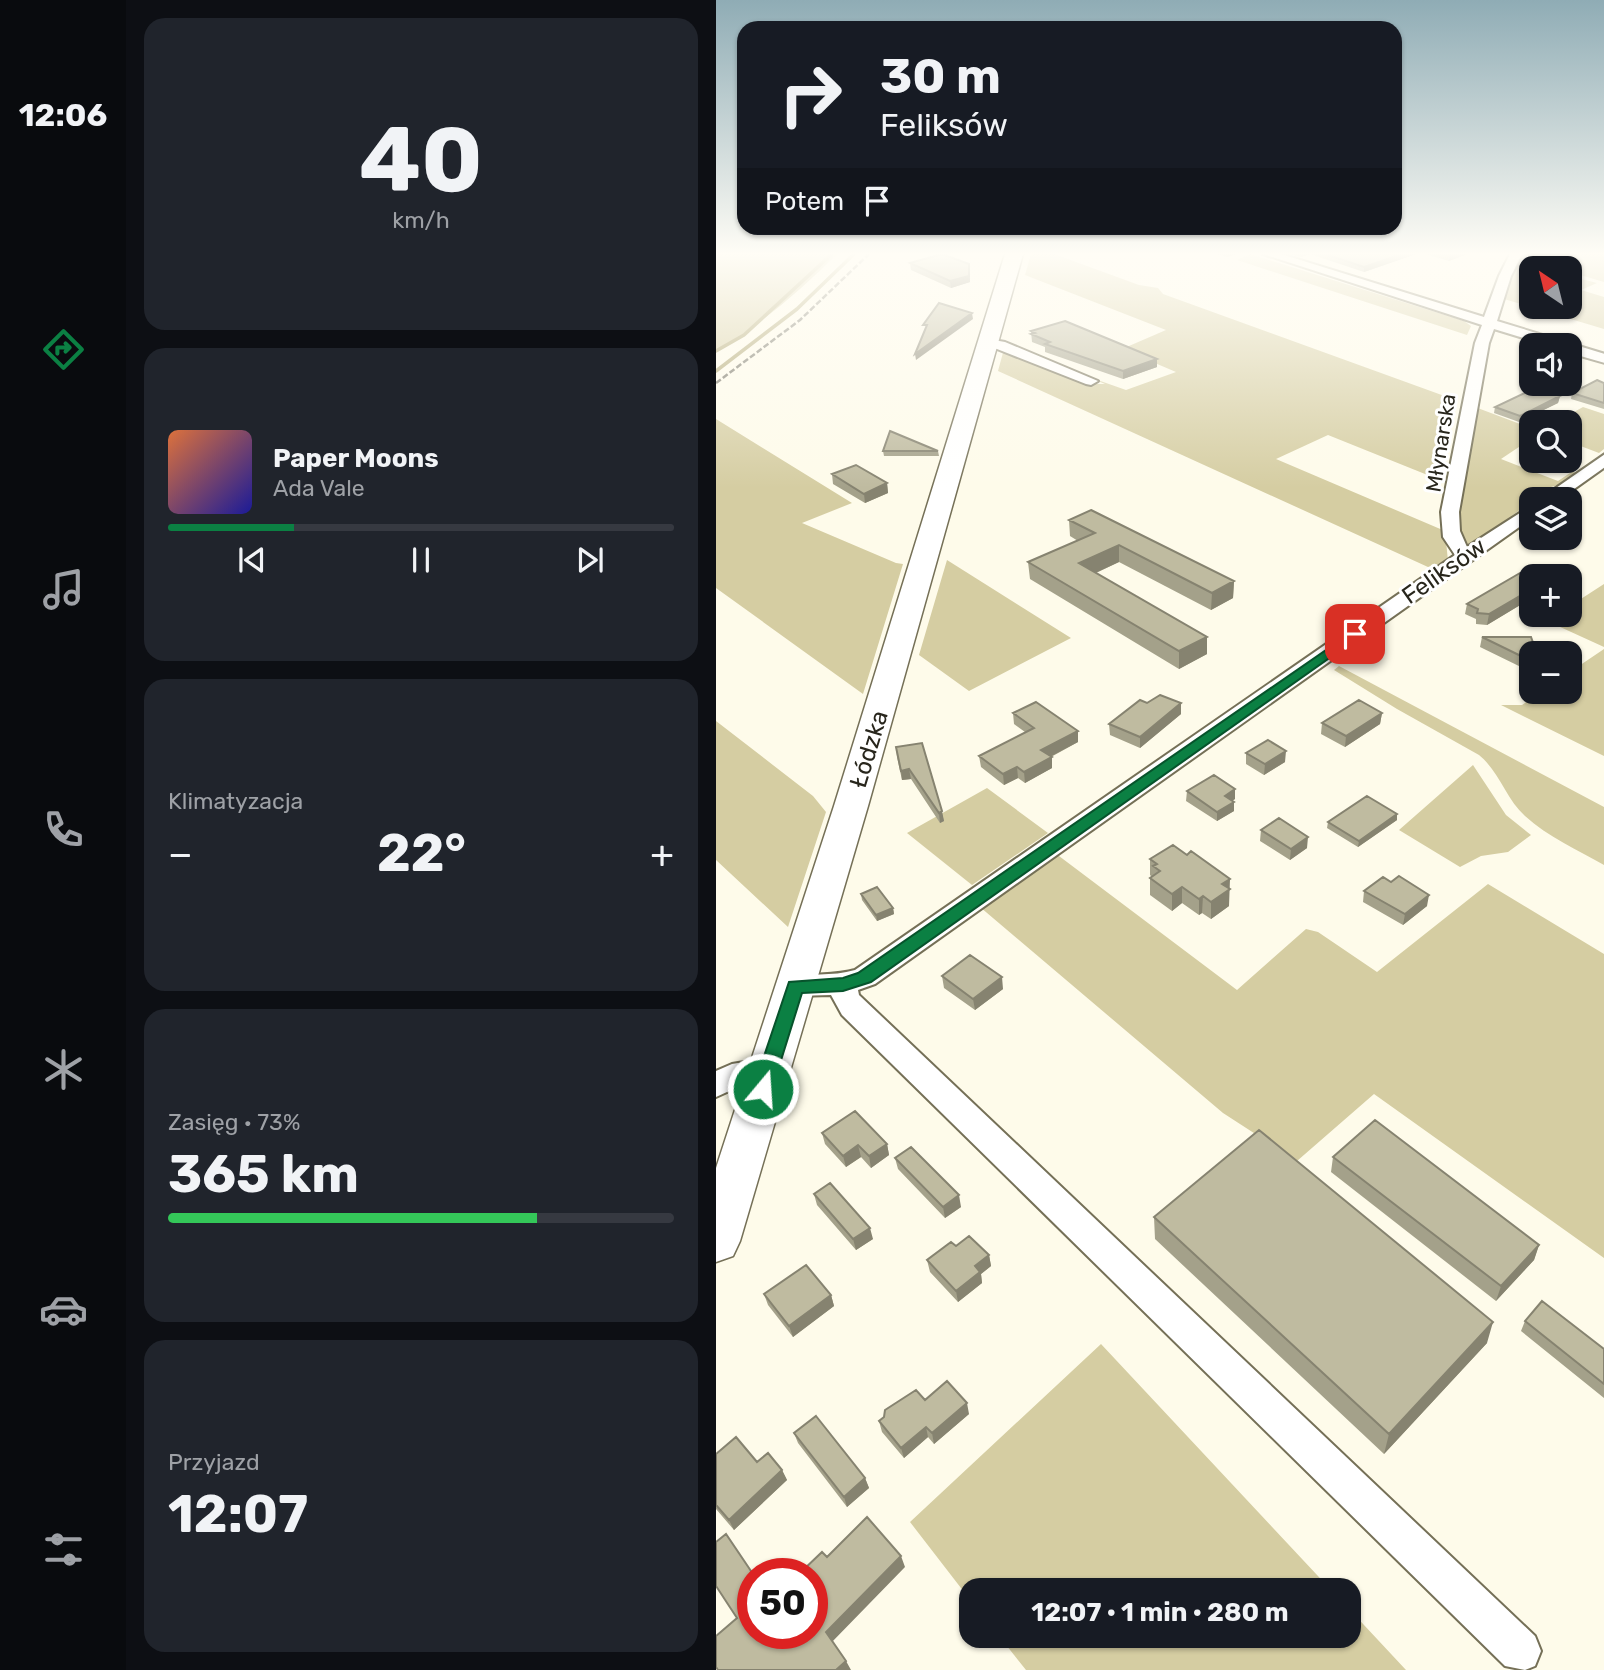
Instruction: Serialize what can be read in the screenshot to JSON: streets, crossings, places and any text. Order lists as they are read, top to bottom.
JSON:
{
  "streets": {
    "main road": ["Łódzka"],
    "street": ["Młynarska", "Feliksów"]
  },
  "crossings": [
    ["Młynarska", "Feliksów"],
    ["Feliksów", "Łódzka"]
  ],
  "north": "top left",
  "page": {
    "tabs": "12:06",
    "tile": [
      ["40", "km/h"],
      "Klimatyzacja",
      ["Zasięg · 73%", "365 km"],
      ["Przyjazd", "12:07"]
    ],
    "turn": ["30 m", "Feliksów"],
    "then": "Potem",
    "map_buttons": ["+", "−"],
    "song": ["Paper Moons", "Ada Vale"],
    "heat": ["−", "22°", "+"],
    "limit": "50",
    "trip": "12:07 · 1 min · 280 m"
  }
}
